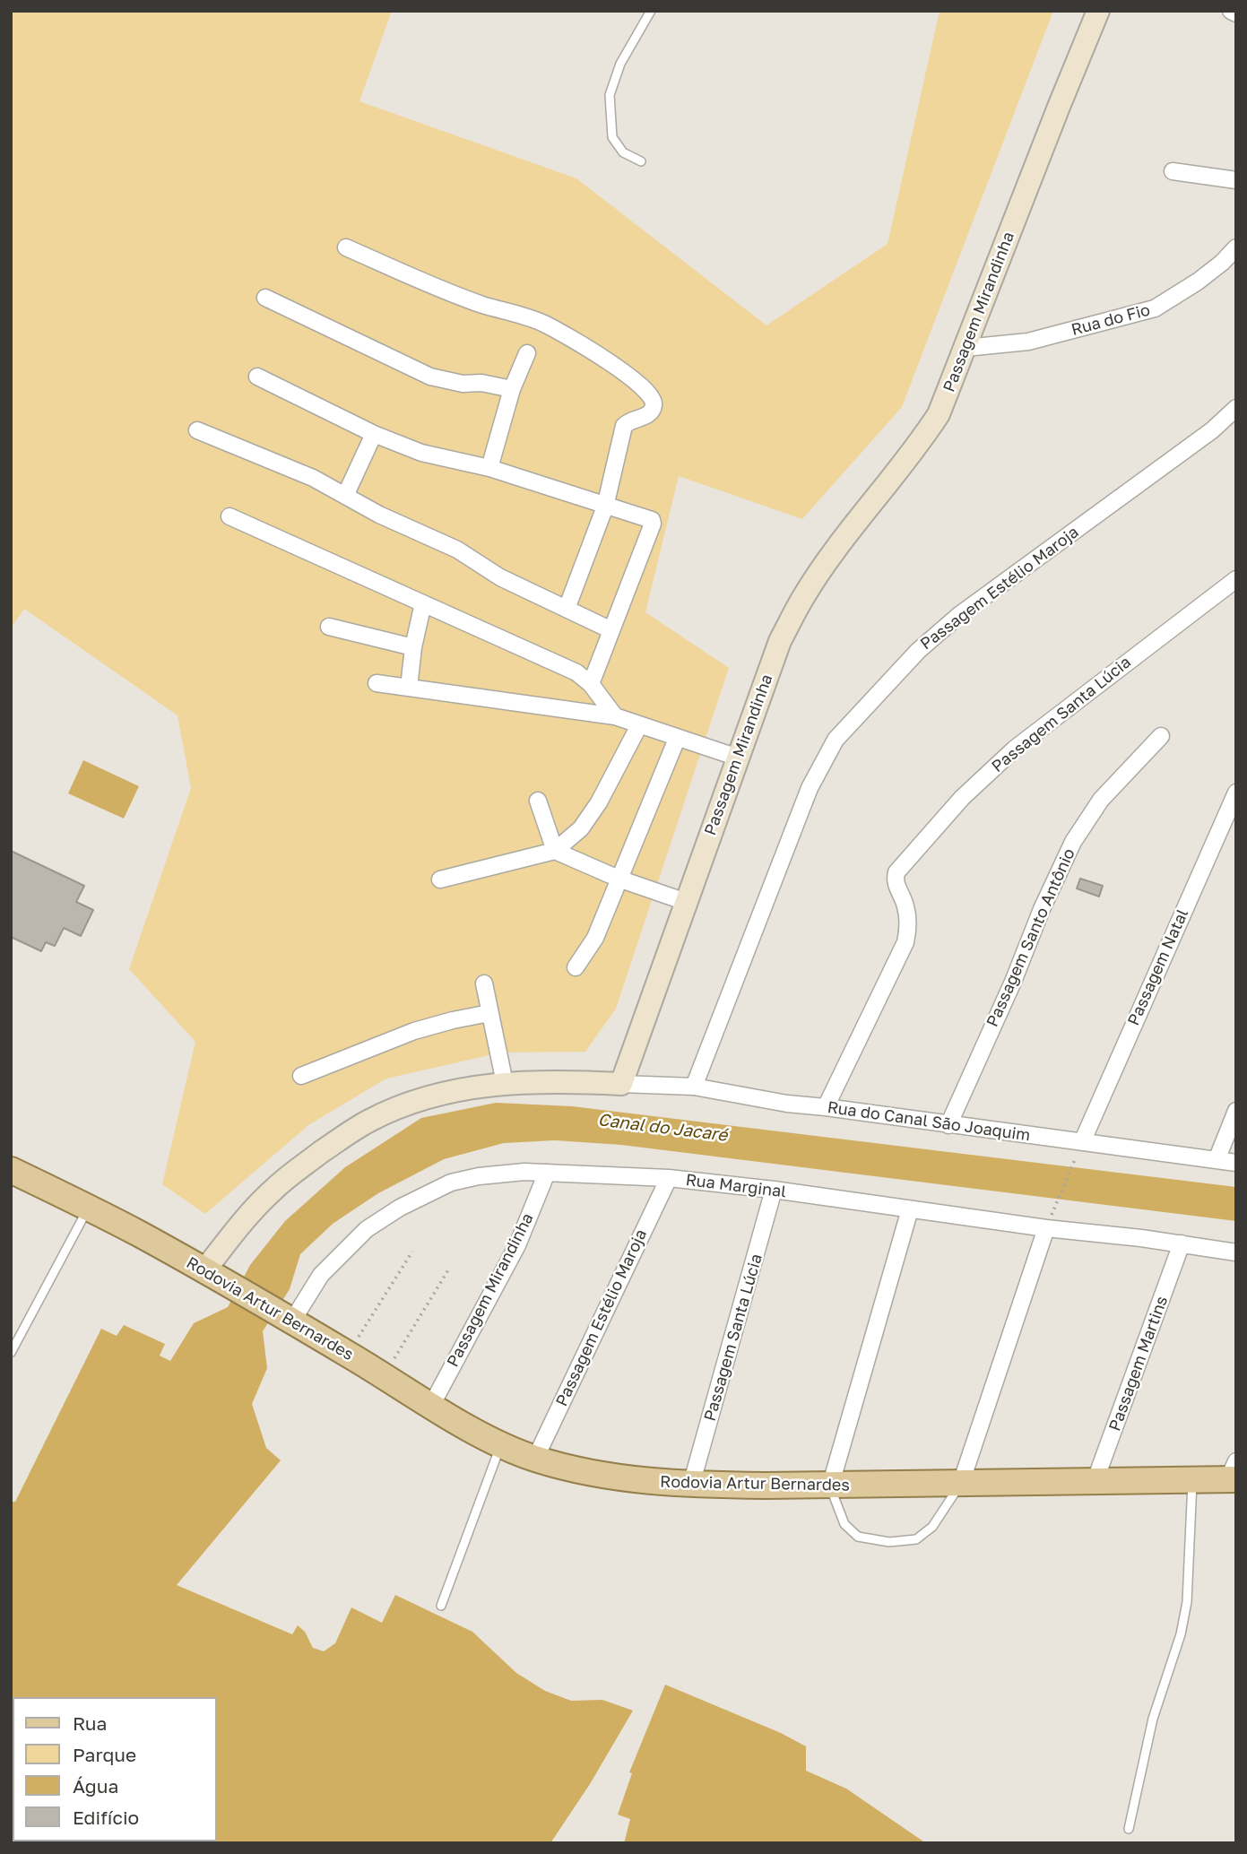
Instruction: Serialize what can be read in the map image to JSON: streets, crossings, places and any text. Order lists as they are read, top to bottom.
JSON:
{
  "streets": {
    "main road": ["Rodovia Artur Bernardes"],
    "street": [
      "Passagem Mirandinha",
      "Rua do Fio",
      "Passagem Estélio Maroja",
      "Passagem Santa Lúcia",
      "Passagem Santo Antônio",
      "Passagem Natal",
      "Rua do Canal São Joaquim",
      "Rua Marginal",
      "Passagem Martins"
    ]
  },
  "crossings": [
    ["Passagem Mirandinha", "Rua do Fio"],
    ["Passagem Mirandinha", "Rua do Canal São Joaquim"],
    ["Passagem Mirandinha", "Rua Marginal"],
    ["Passagem Mirandinha", "Rodovia Artur Bernardes"],
    ["Passagem Estélio Maroja", "Rua do Canal São Joaquim"],
    ["Passagem Estélio Maroja", "Rua Marginal"],
    ["Passagem Estélio Maroja", "Rodovia Artur Bernardes"],
    ["Passagem Santa Lúcia", "Rua do Canal São Joaquim"],
    ["Passagem Santa Lúcia", "Rua Marginal"],
    ["Passagem Santa Lúcia", "Rodovia Artur Bernardes"],
    ["Passagem Santo Antônio", "Rua do Canal São Joaquim"],
    ["Passagem Natal", "Rua do Canal São Joaquim"],
    ["Rua Marginal", "Rodovia Artur Bernardes"],
    ["Rua Marginal", "Passagem Martins"],
    ["Rodovia Artur Bernardes", "Passagem Martins"]
  ],
  "water": ["Canal do Jacaré"],
  "legend": [
    "Rua",
    "Parque",
    "Água",
    "Edifício"
  ]
}
